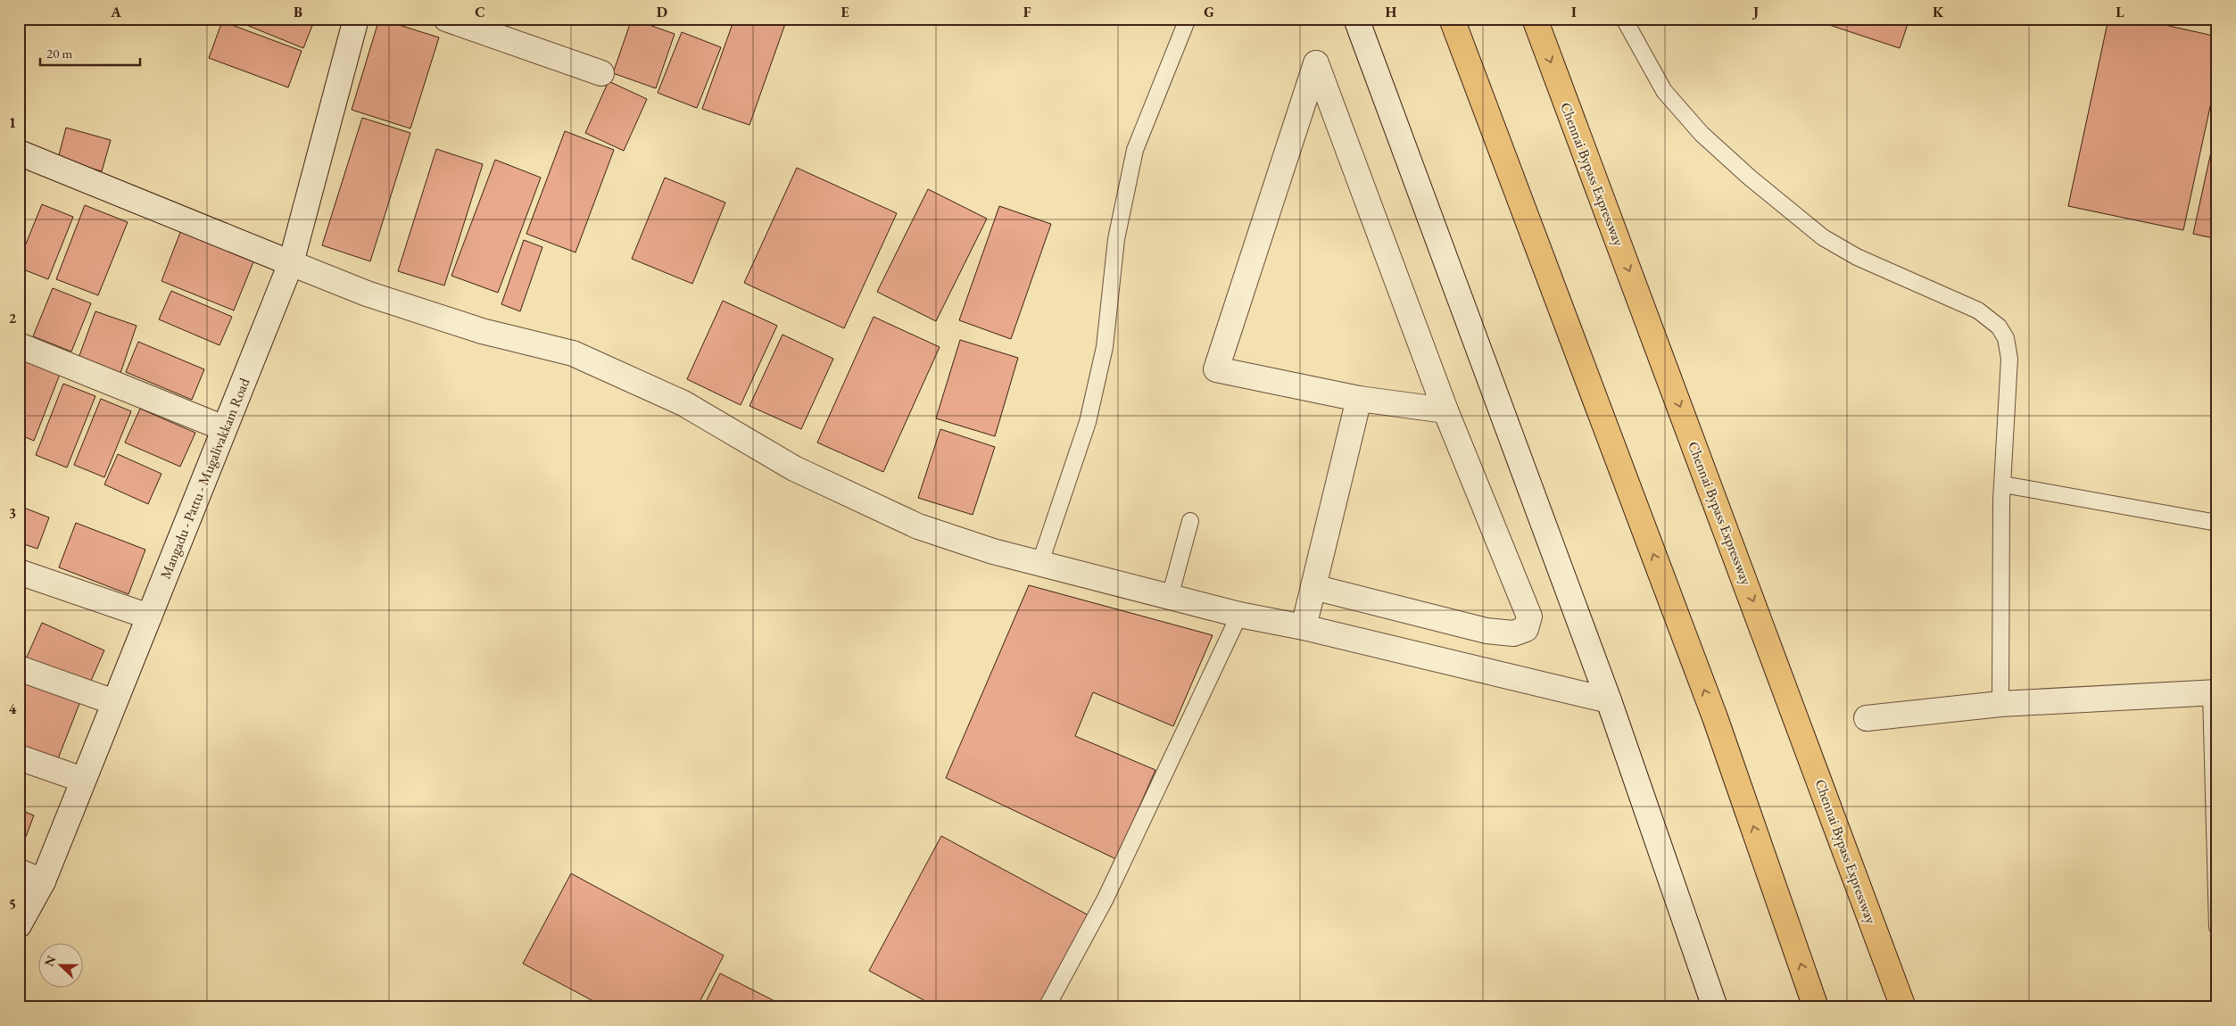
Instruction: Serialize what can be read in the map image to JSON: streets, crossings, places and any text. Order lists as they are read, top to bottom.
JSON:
{
  "streets": {
    "highway": ["Chennai Bypass Expressway"],
    "street": ["Mangadu - Pattu - Mugalivakkam Road"]
  },
  "scale_bar": "20 m",
  "north": "left",
  "grid": {
    "columns": [
      "A",
      "B",
      "C",
      "D",
      "E",
      "F",
      "G",
      "H",
      "I",
      "J",
      "K",
      "L"
    ],
    "rows": [
      "1",
      "2",
      "3",
      "4",
      "5"
    ]
  }
}
